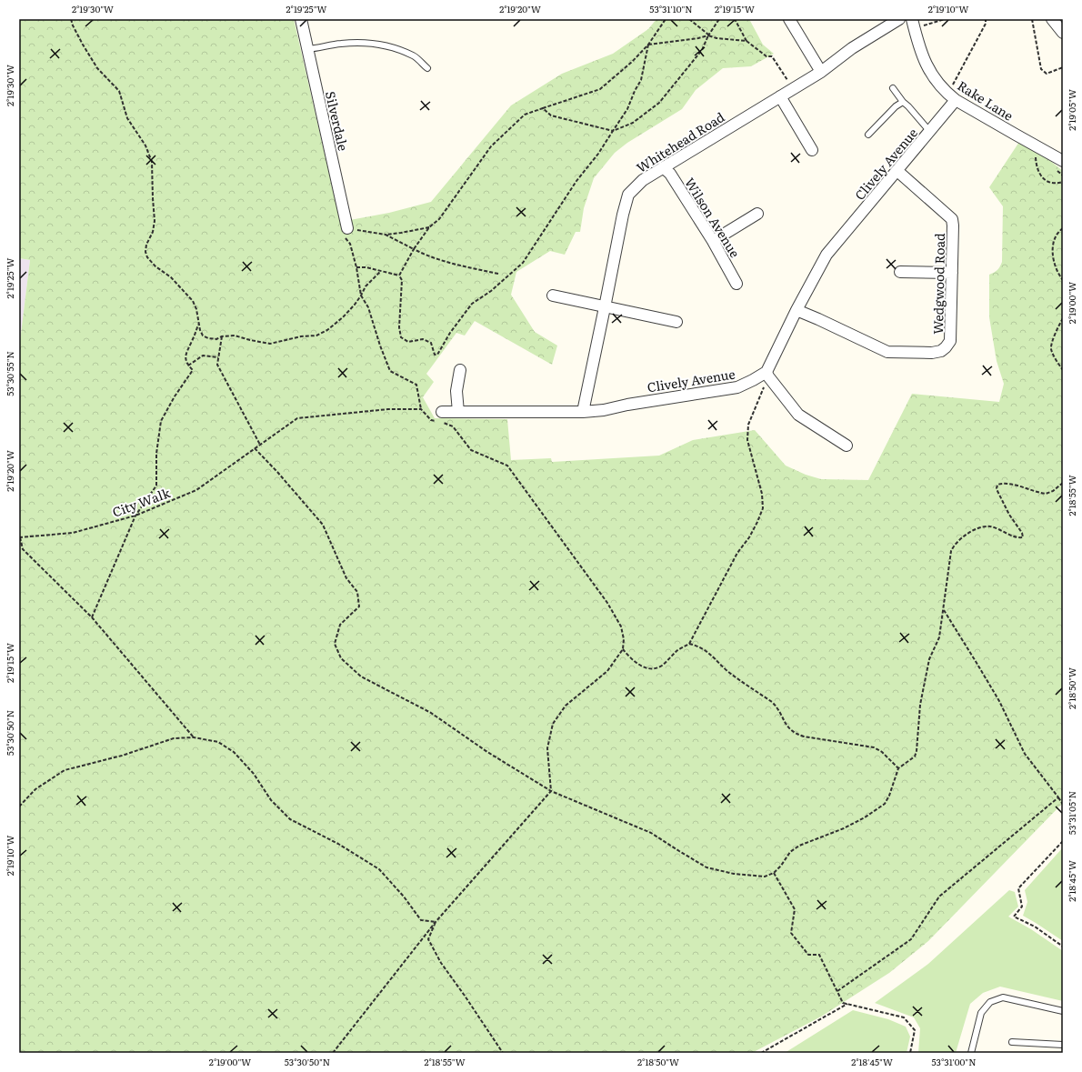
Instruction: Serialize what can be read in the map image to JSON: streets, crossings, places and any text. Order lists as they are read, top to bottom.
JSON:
{
  "streets": {
    "street": [
      "Rake Lane",
      "Silverdale",
      "Whitehead Road",
      "Clively Avenue",
      "Wilson Avenue",
      "Wedgwood Road"
    ],
    "path": ["City Walk"]
  },
  "crossings": [
    ["Rake Lane", "Clively Avenue"],
    ["Whitehead Road", "Clively Avenue"],
    ["Whitehead Road", "Wilson Avenue"],
    ["Clively Avenue", "Wedgwood Road"]
  ],
  "coordinates": [
    "2°19'30\"W",
    "2°19'25\"W",
    "2°19'20\"W",
    "53°31'10\"N",
    "2°19'15\"W",
    "2°19'10\"W",
    "2°19'05\"W",
    "2°19'00\"W",
    "53°30'55\"N",
    "2°18'55\"W",
    "2°18'50\"W",
    "53°30'50\"N",
    "53°31'05\"N",
    "2°18'45\"W",
    "53°31'00\"N"
  ]
}
